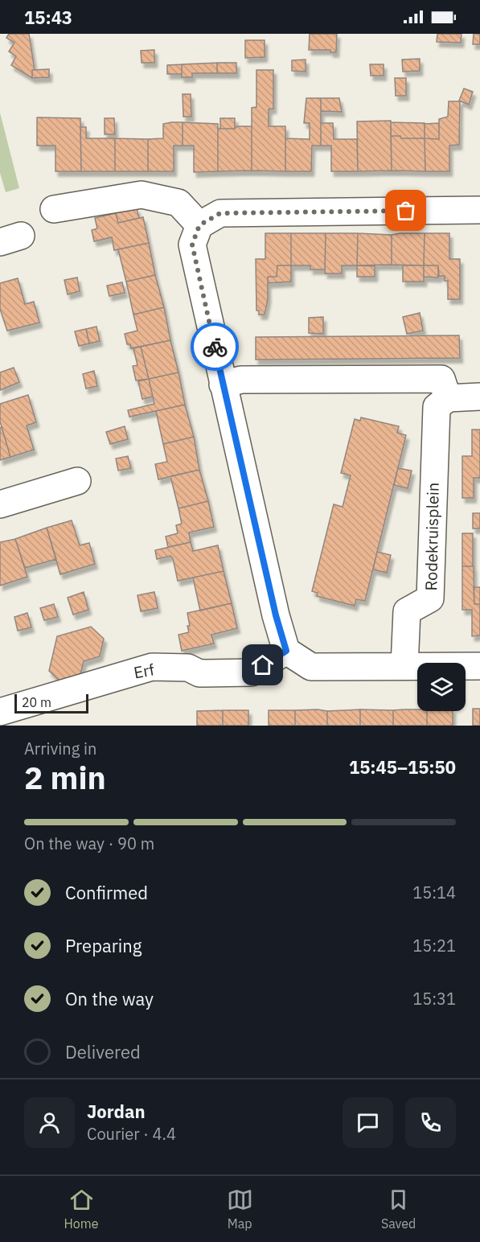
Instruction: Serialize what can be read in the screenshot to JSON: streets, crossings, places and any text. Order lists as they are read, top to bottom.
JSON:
{
  "streets": {
    "street": ["Rodekruisplein", "Erf"]
  },
  "scale_bar": "20 m",
  "page": {
    "status": "15:43",
    "scale": "20 m",
    "heading": ["2 min", "Arriving in", "15:45–15:50"],
    "panel": ["Jordan", "Courier · 4.4"],
    "bar": "On the way · 90 m",
    "list": [
      ["Confirmed", "15:14"],
      ["Preparing", "15:21"],
      ["On the way", "15:31"],
      "Delivered"
    ],
    "tabs": ["Home", "Map", "Saved"]
  }
}
